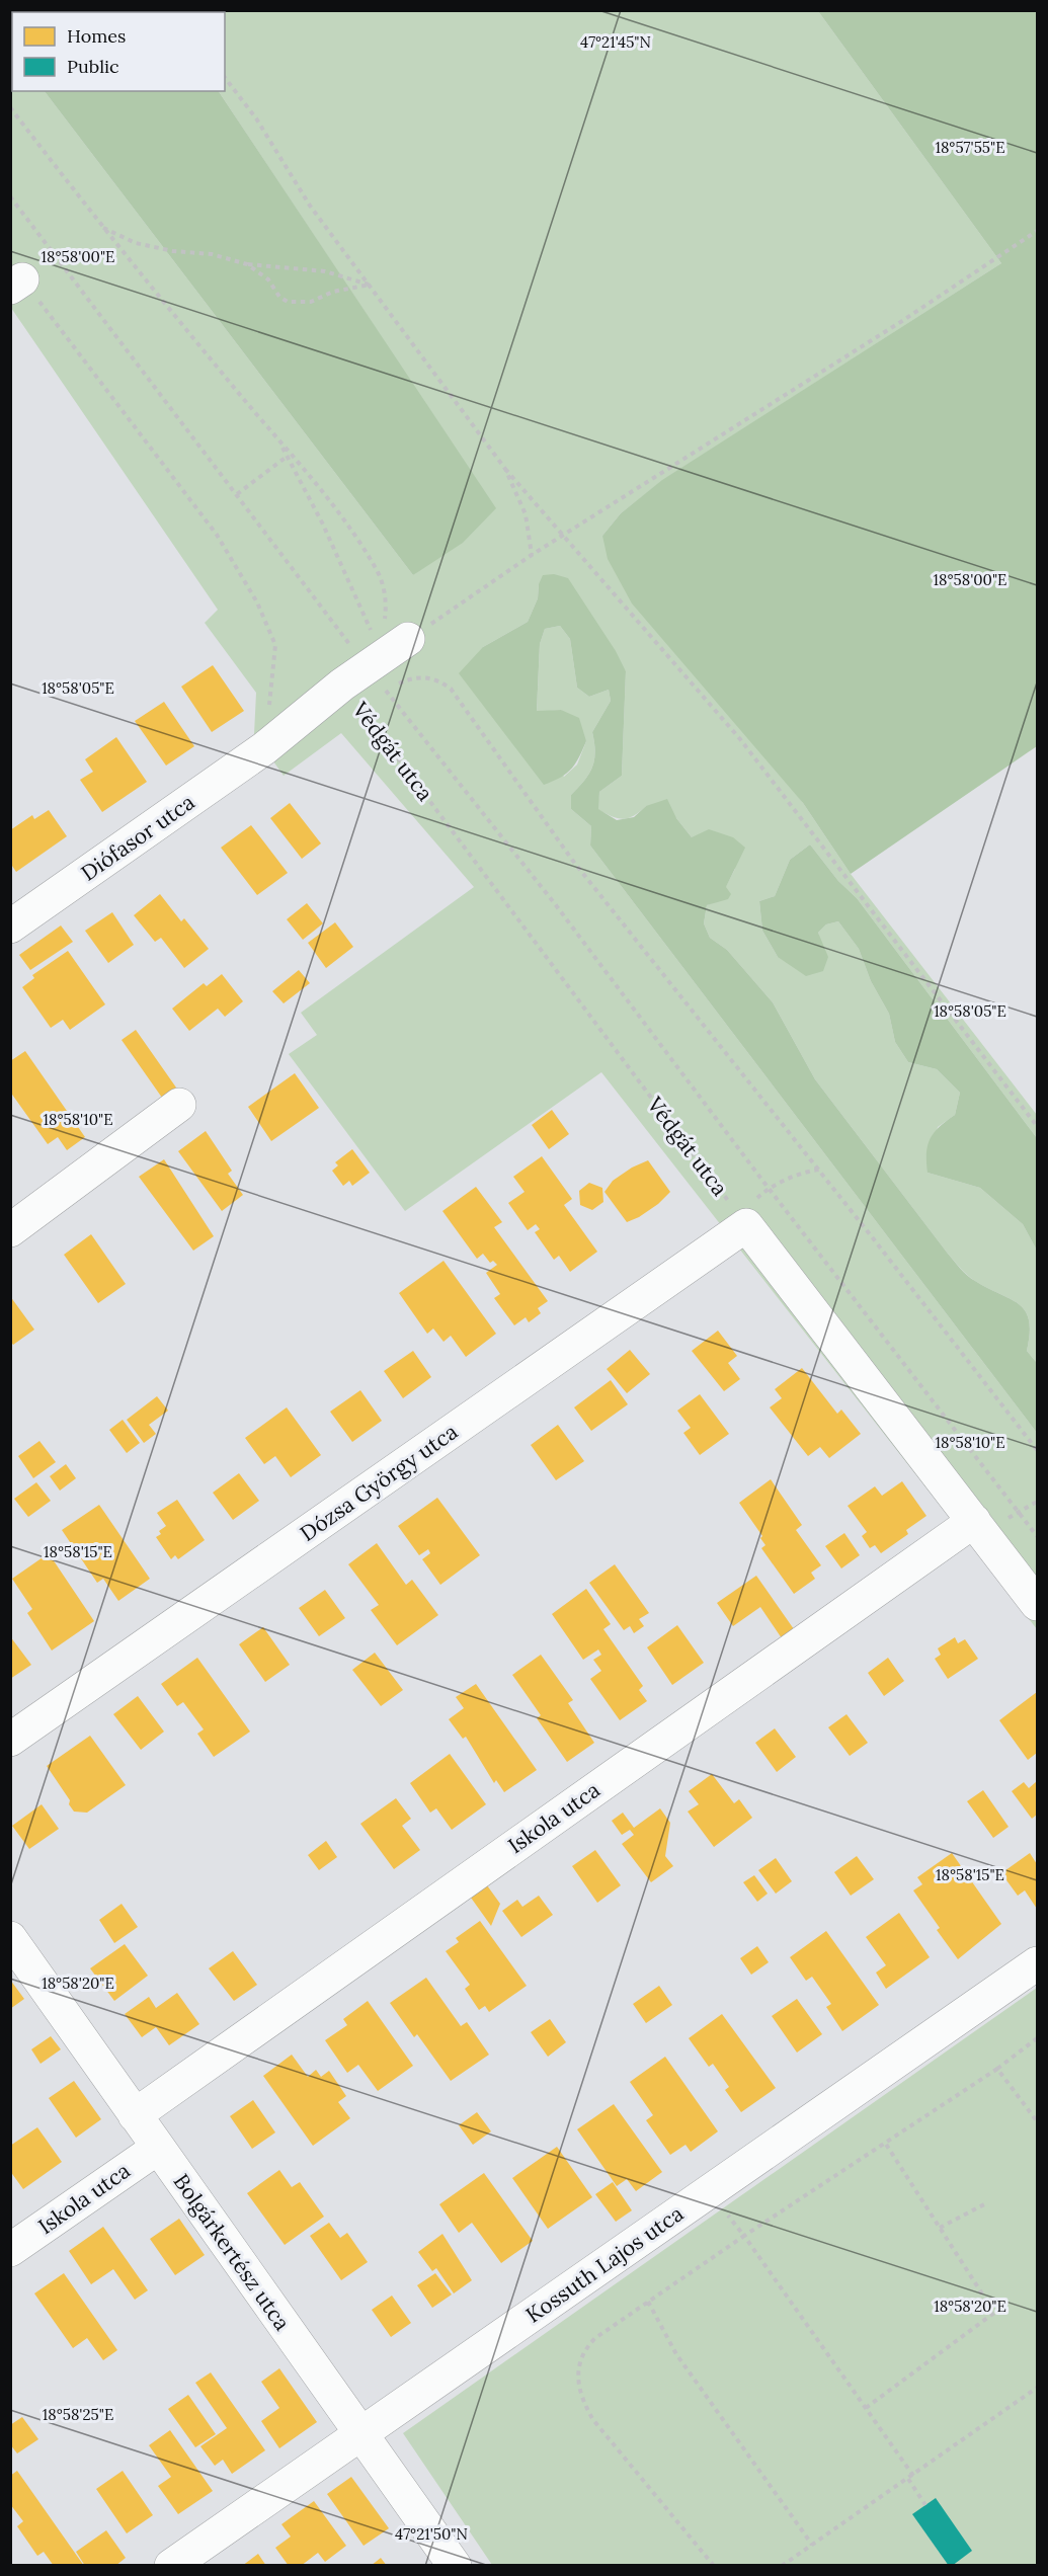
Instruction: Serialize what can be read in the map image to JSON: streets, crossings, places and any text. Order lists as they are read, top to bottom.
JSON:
{
  "streets": {
    "street": [
      "Diófasor utca",
      "Dózsa György utca",
      "Iskola utca",
      "Bolgárkertész utca",
      "Kossuth Lajos utca"
    ],
    "path": ["Védgát utca"]
  },
  "crossings": [
    ["Védgát utca", "Diófasor utca"],
    ["Védgát utca", "Dózsa György utca"],
    ["Iskola utca", "Bolgárkertész utca"],
    ["Bolgárkertész utca", "Kossuth Lajos utca"]
  ],
  "legend": ["Homes", "Public"],
  "coordinates": [
    "47°21'45\"N",
    "18°57'55\"E",
    "18°58'00\"E",
    "18°58'05\"E",
    "18°58'10\"E",
    "18°58'15\"E",
    "18°58'20\"E",
    "18°58'25\"E",
    "47°21'50\"N"
  ]
}
